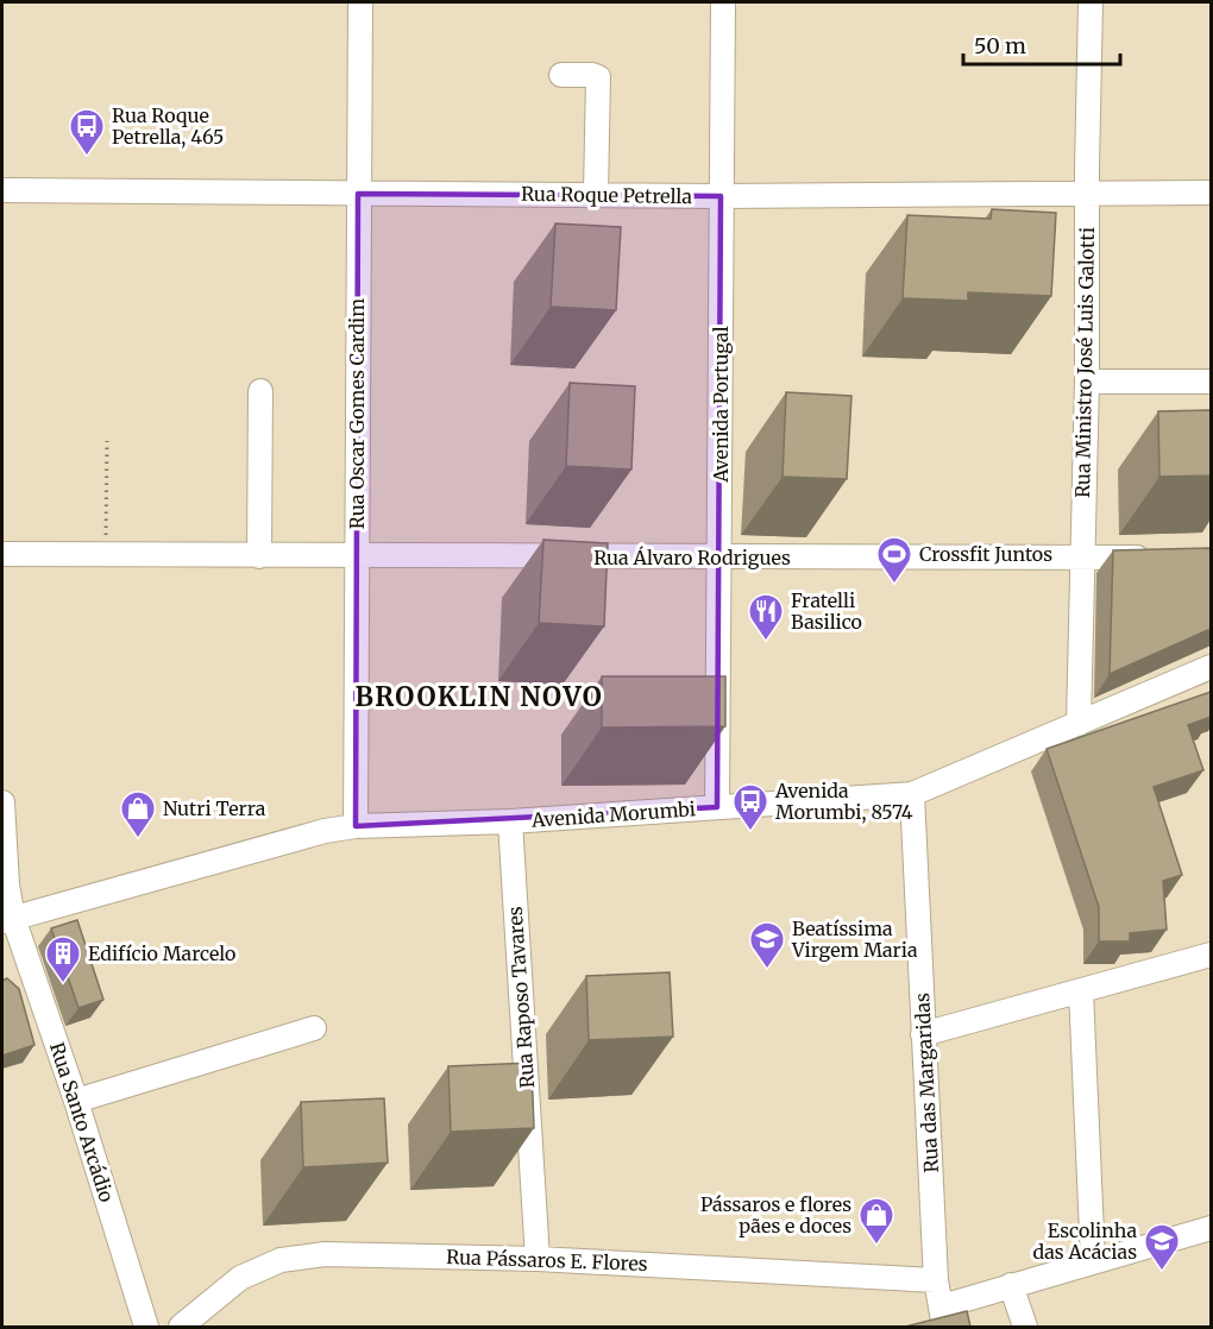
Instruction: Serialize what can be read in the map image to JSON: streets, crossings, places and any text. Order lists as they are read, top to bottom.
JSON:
{
  "streets": {
    "street": [
      "Rua Roque Petrella",
      "Rua Ministro José Luis Galotti",
      "Avenida Portugal",
      "Rua Oscar Gomes Cardim",
      "Rua Álvaro Rodrigues",
      "Avenida Morumbi",
      "Rua Raposo Tavares",
      "Rua das Margaridas",
      "Rua Santo Arcádio",
      "Rua Pássaros E. Flores"
    ]
  },
  "crossings": [
    ["Rua Roque Petrella", "Rua Ministro José Luis Galotti"],
    ["Rua Roque Petrella", "Avenida Portugal"],
    ["Rua Roque Petrella", "Rua Oscar Gomes Cardim"],
    ["Rua Ministro José Luis Galotti", "Rua Álvaro Rodrigues"],
    ["Rua Ministro José Luis Galotti", "Avenida Morumbi"],
    ["Avenida Portugal", "Rua Álvaro Rodrigues"],
    ["Avenida Portugal", "Avenida Morumbi"],
    ["Rua Oscar Gomes Cardim", "Rua Álvaro Rodrigues"],
    ["Rua Oscar Gomes Cardim", "Avenida Morumbi"],
    ["Avenida Morumbi", "Rua Raposo Tavares"],
    ["Avenida Morumbi", "Rua das Margaridas"],
    ["Avenida Morumbi", "Rua Santo Arcádio"],
    ["Rua Raposo Tavares", "Rua Pássaros E. Flores"],
    ["Rua das Margaridas", "Rua Pássaros E. Flores"]
  ],
  "districts": ["BROOKLIN NOVO"],
  "places": {
    "bus stop": ["Rua Roque Petrella, 465", "Avenida Morumbi, 8574"],
    "sports": ["Crossfit Juntos"],
    "restaurant": ["Fratelli Basilico"],
    "shop": ["Nutri Terra", "Pássaros e flores pães e doces"],
    "school or university": ["Beatíssima Virgem Maria", "Escolinha das Acácias"],
    "building": ["Edifício Marcelo"]
  },
  "scale_bar": "50 m"
}
